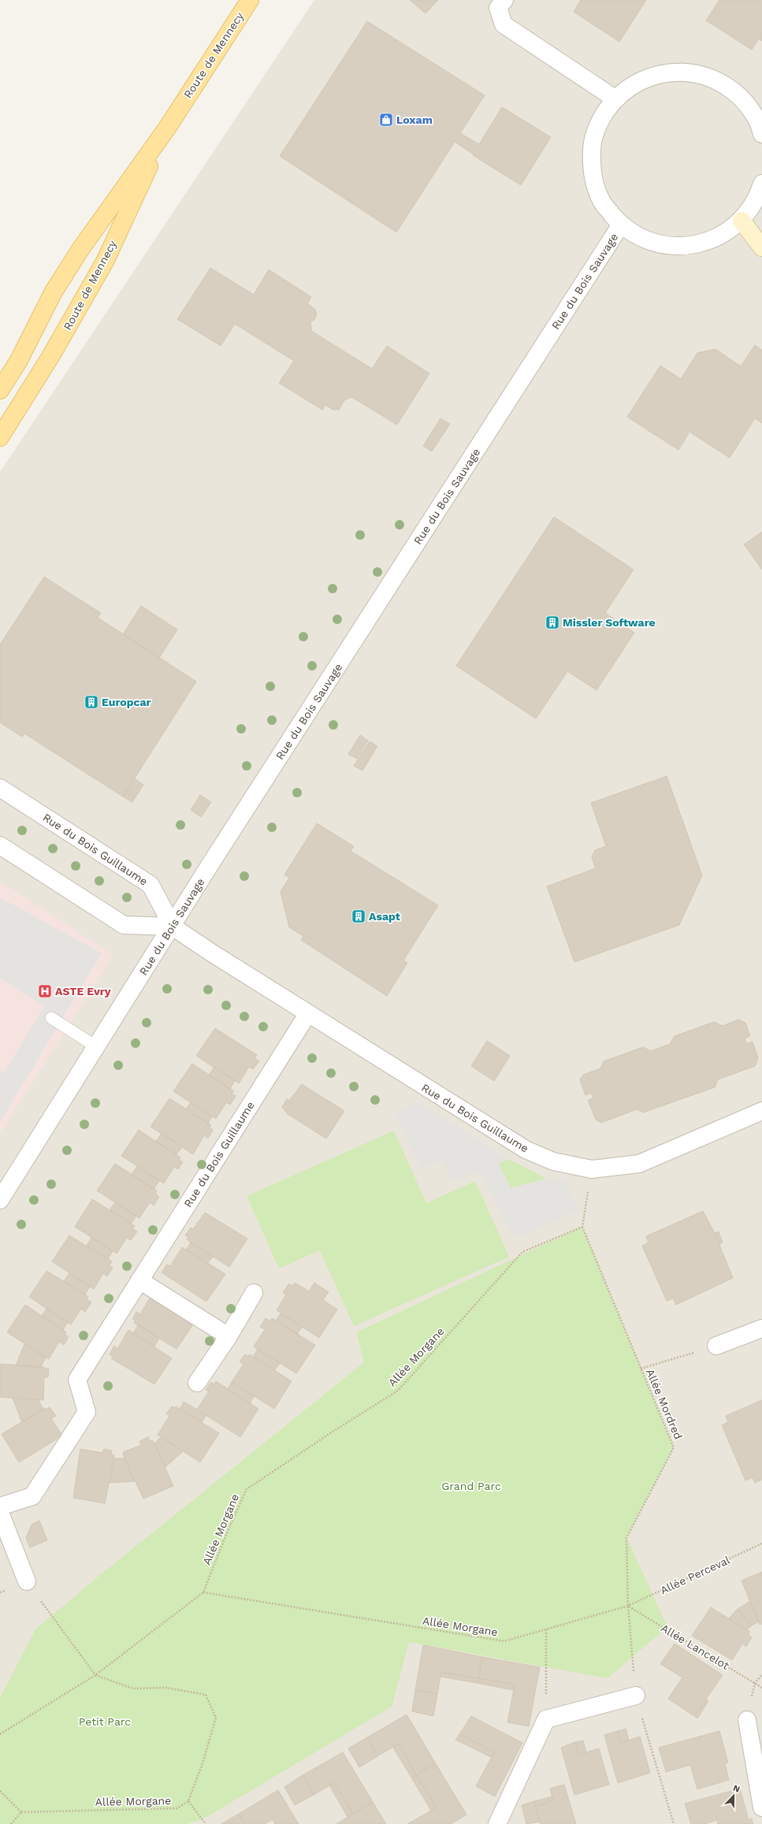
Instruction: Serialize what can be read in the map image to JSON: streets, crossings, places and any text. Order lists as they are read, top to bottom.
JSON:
{
  "streets": {
    "main road": ["Route de Mennecy"],
    "street": ["Rue du Bois Sauvage", "Rue du Bois Guillaume"],
    "path": [
      "Allée Morgane",
      "Allée Mordred",
      "Allée Perceval",
      "Allée Lancelot"
    ]
  },
  "crossings": [
    ["Rue du Bois Sauvage", "Rue du Bois Guillaume"],
    ["Allée Morgane", "Allée Mordred"],
    ["Allée Morgane", "Allée Perceval"],
    ["Allée Morgane", "Allée Lancelot"],
    ["Allée Mordred", "Allée Perceval"],
    ["Allée Mordred", "Allée Lancelot"],
    ["Allée Perceval", "Allée Lancelot"]
  ],
  "parks": ["Grand Parc", "Petit Parc"],
  "places": {
    "shop": ["Loxam"],
    "building": ["Missler Software", "Europcar", "Asapt"],
    "hospital": ["ASTE Evry"]
  },
  "north": "top"
}
